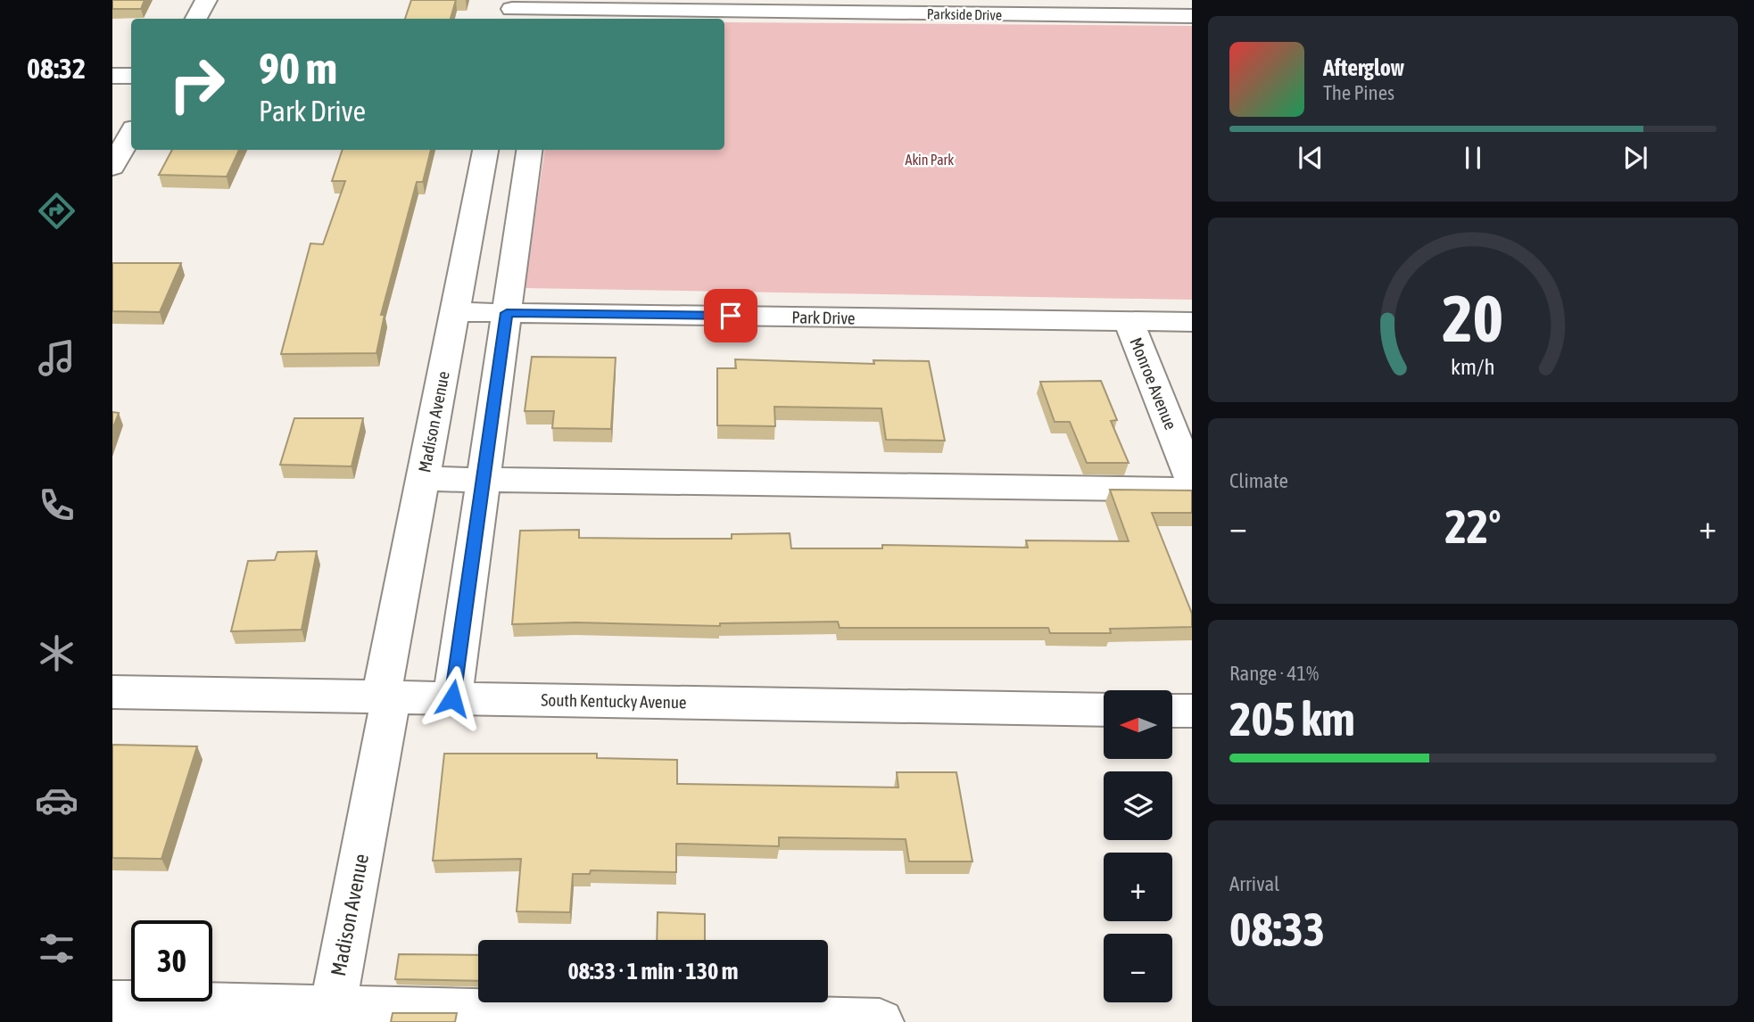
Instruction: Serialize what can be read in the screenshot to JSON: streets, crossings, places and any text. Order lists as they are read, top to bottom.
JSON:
{
  "streets": {
    "street": [
      "Parkside Drive",
      "Park Drive",
      "Monroe Avenue",
      "Madison Avenue",
      "South Kentucky Avenue"
    ]
  },
  "crossings": [
    ["Park Drive", "Monroe Avenue"],
    ["Park Drive", "Madison Avenue"],
    ["Madison Avenue", "South Kentucky Avenue"]
  ],
  "parks": ["Akin Park"],
  "north": "left",
  "page": {
    "tabs": "08:32",
    "turn": ["90 m", "Park Drive"],
    "song": ["Afterglow", "The Pines"],
    "tile": [
      "Climate",
      ["Range · 41%", "205 km"],
      ["Arrival", "08:33"]
    ],
    "heat": ["−", "22°", "+"],
    "map_buttons": ["+", "−"],
    "limit": "30",
    "trip": "08:33 · 1 min · 130 m",
    "gauge": ["20", "km/h"]
  }
}
